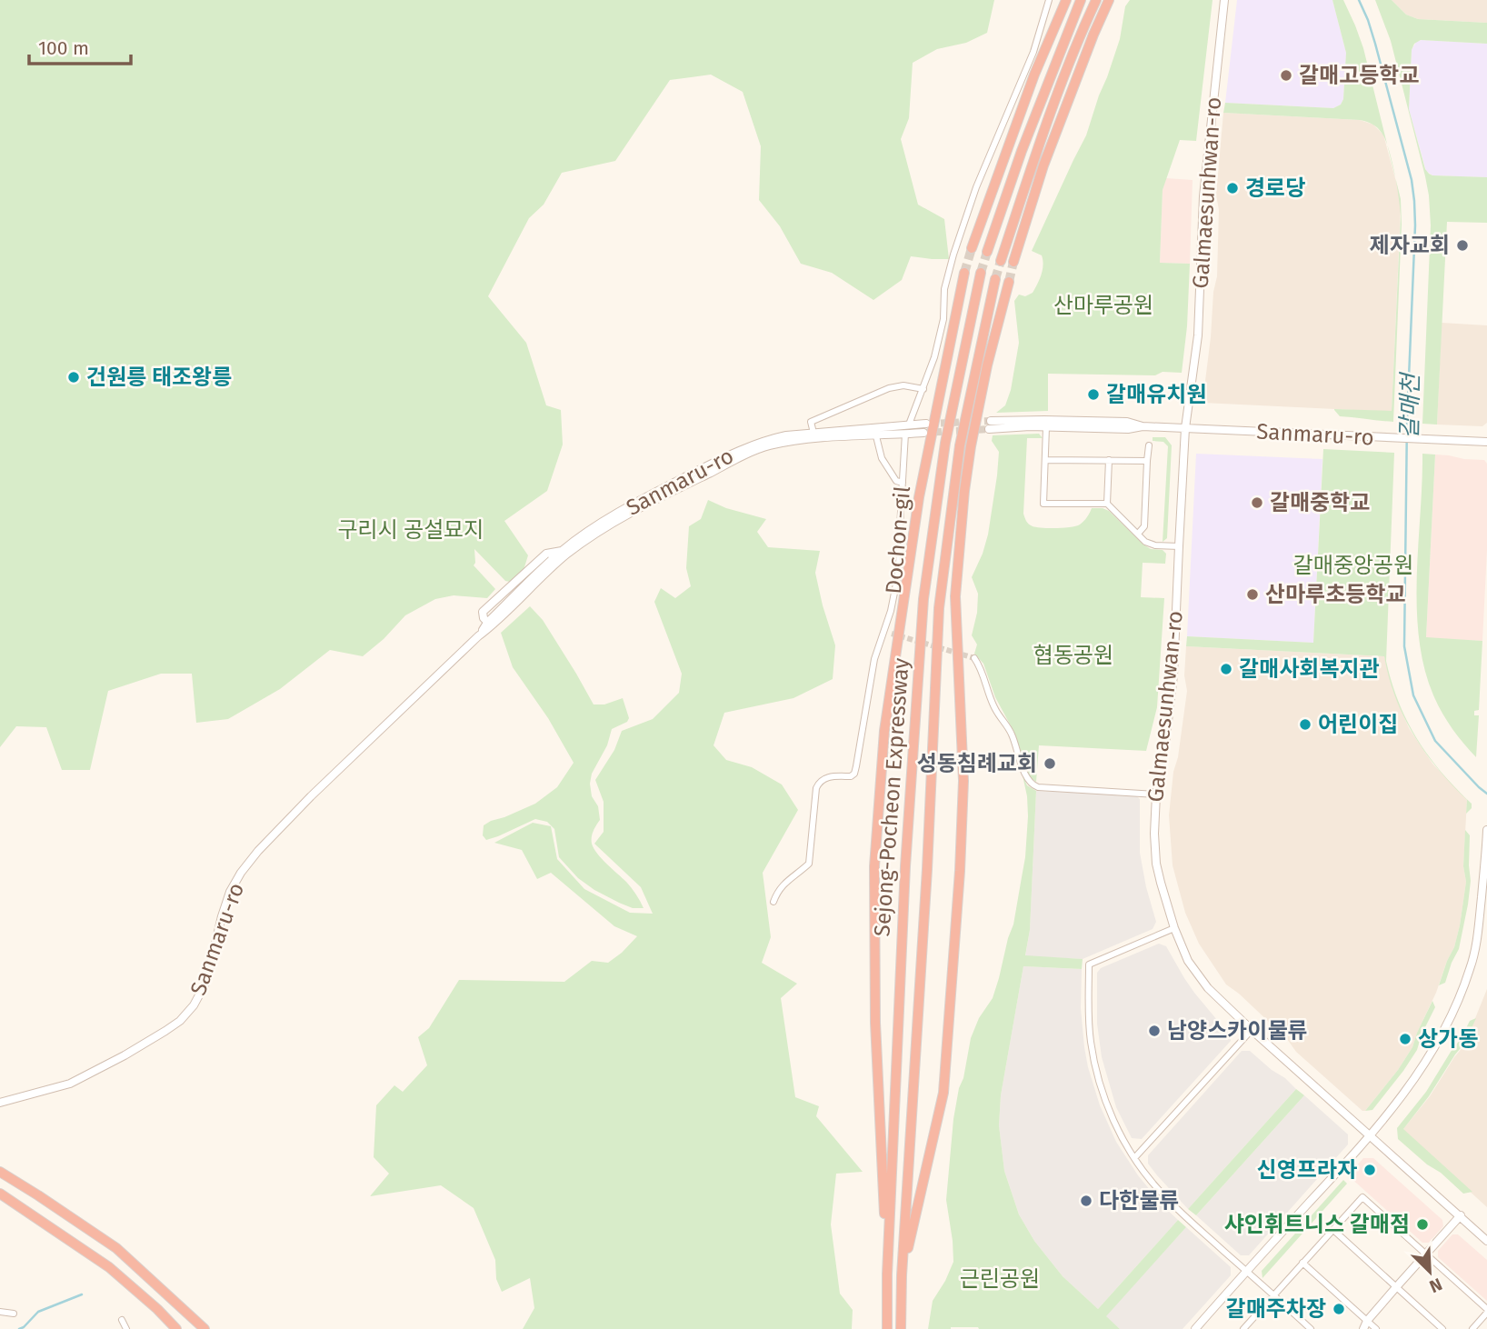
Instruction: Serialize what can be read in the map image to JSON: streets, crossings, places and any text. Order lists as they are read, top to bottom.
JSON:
{
  "streets": {
    "highway": ["Sejong-Pocheon Expressway"],
    "street": ["Galmaesunhwan-ro", "Sanmaru-ro", "Dochon-gil"]
  },
  "crossings": [
    ["Galmaesunhwan-ro", "Sanmaru-ro"],
    ["Sanmaru-ro", "Dochon-gil"]
  ],
  "water": ["갈매천"],
  "parks": [
    "산마루공원",
    "구리시 공설묘지",
    "갈매중앙공원",
    "협동공원",
    "근린공원"
  ],
  "places": [
    "갈매고등학교",
    "경로당",
    "제자교회",
    "건원릉 태조왕릉",
    "갈매유치원",
    "갈매중학교",
    "산마루초등학교",
    "갈매사회복지관",
    "어린이집",
    "성동침례교회",
    "남양스카이물류",
    "상가동",
    "신영프라자",
    "다한물류",
    "샤인휘트니스 갈매점",
    "갈매주차장"
  ],
  "scale_bar": "100 m",
  "north": "bottom right"
}
